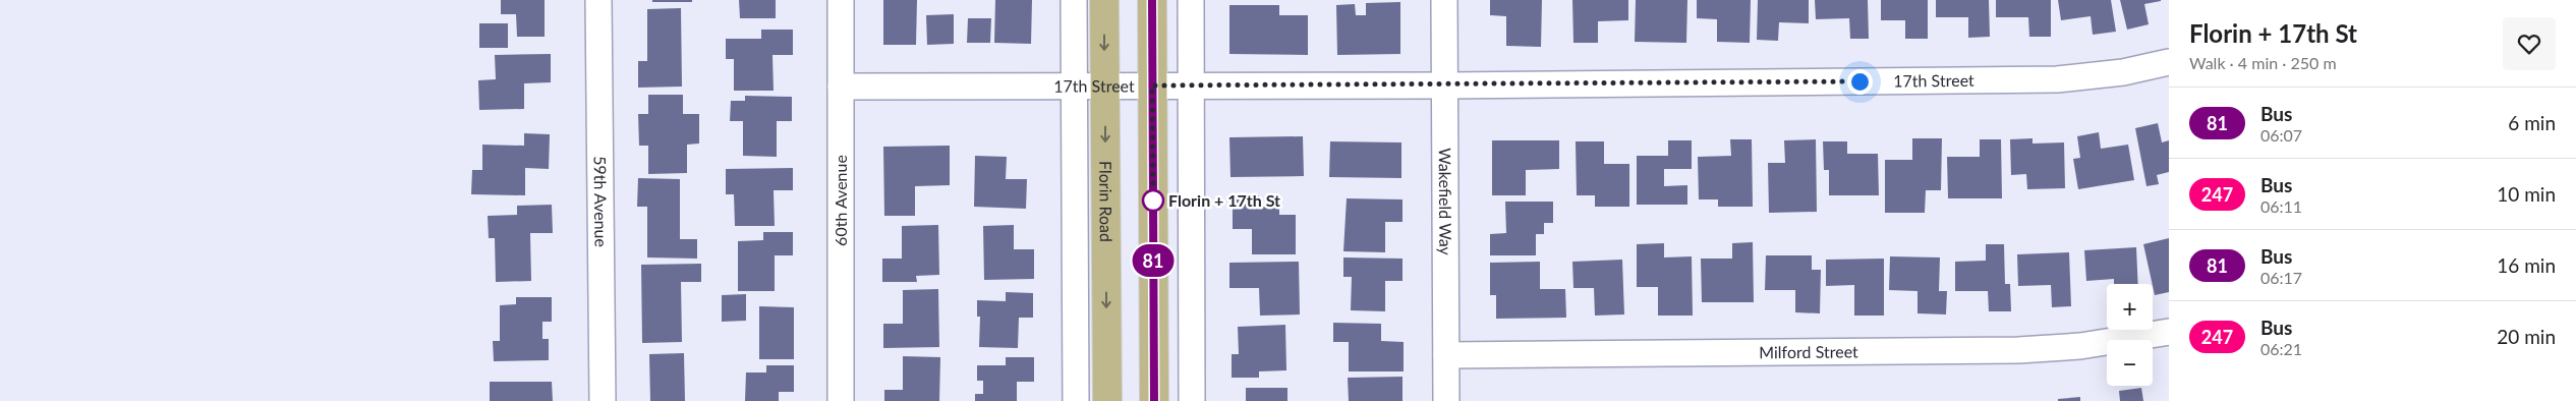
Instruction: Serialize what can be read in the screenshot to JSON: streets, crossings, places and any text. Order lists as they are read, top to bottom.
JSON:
{
  "streets": {
    "main road": ["Florin Road"],
    "street": [
      "17th Street",
      "59th Avenue",
      "60th Avenue",
      "Wakefield Way",
      "Milford Street"
    ]
  },
  "crossings": [
    ["17th Street", "60th Avenue"],
    ["17th Street", "Florin Road"],
    ["17th Street", "Wakefield Way"],
    ["Wakefield Way", "Milford Street"]
  ],
  "places": ["Florin + 17th St"],
  "lines": ["bus line 81"],
  "page": {
    "on_map": "81",
    "heading": ["Florin + 17th St", "Walk · 4 min · 250 m"],
    "list": [
      {
        "mark": "81",
        "name": "Bus",
        "note": "06:07",
        "value": "6 min"
      },
      {
        "mark": "247",
        "name": "Bus",
        "note": "06:11",
        "value": "10 min"
      },
      {
        "mark": "81",
        "name": "Bus",
        "note": "06:17",
        "value": "16 min"
      },
      {
        "mark": "247",
        "name": "Bus",
        "note": "06:21",
        "value": "20 min"
      }
    ],
    "map_buttons": ["+", "−"]
  }
}
